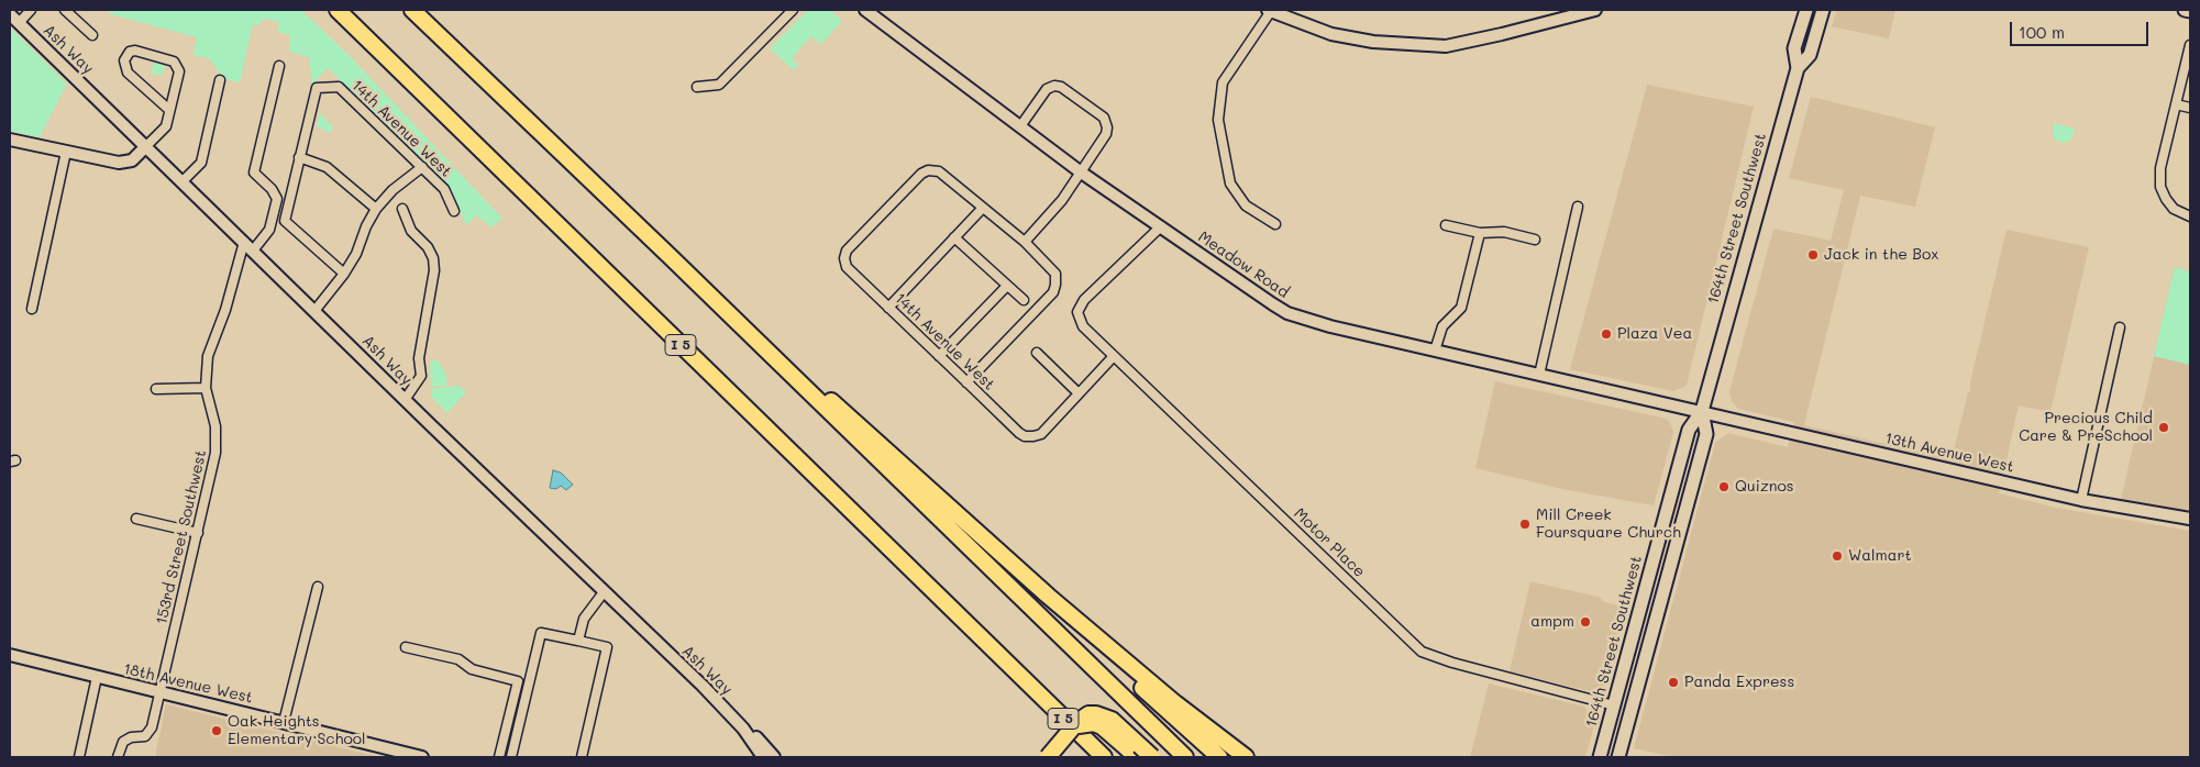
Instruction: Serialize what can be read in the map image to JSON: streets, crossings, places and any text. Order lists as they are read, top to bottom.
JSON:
{
  "streets": {
    "highway": ["I 5"],
    "main road": ["164th Street Southwest"],
    "street": [
      "Ash Way",
      "14th Avenue West",
      "Meadow Road",
      "13th Avenue West",
      "153rd Street Southwest",
      "Motor Place",
      "18th Avenue West"
    ]
  },
  "crossings": [
    ["Ash Way", "153rd Street Southwest"],
    ["164th Street Southwest", "Meadow Road"],
    ["164th Street Southwest", "13th Avenue West"],
    ["164th Street Southwest", "Motor Place"],
    ["Meadow Road", "13th Avenue West"],
    ["Meadow Road", "Motor Place"],
    ["153rd Street Southwest", "18th Avenue West"]
  ],
  "places": [
    "Jack in the Box",
    "Plaza Vea",
    "Precious Child Care & PreSchool",
    "Quiznos",
    "Mill Creek Foursquare Church",
    "Walmart",
    "ampm",
    "Panda Express",
    "Oak Heights Elementary School"
  ],
  "scale_bar": "100 m"
}
